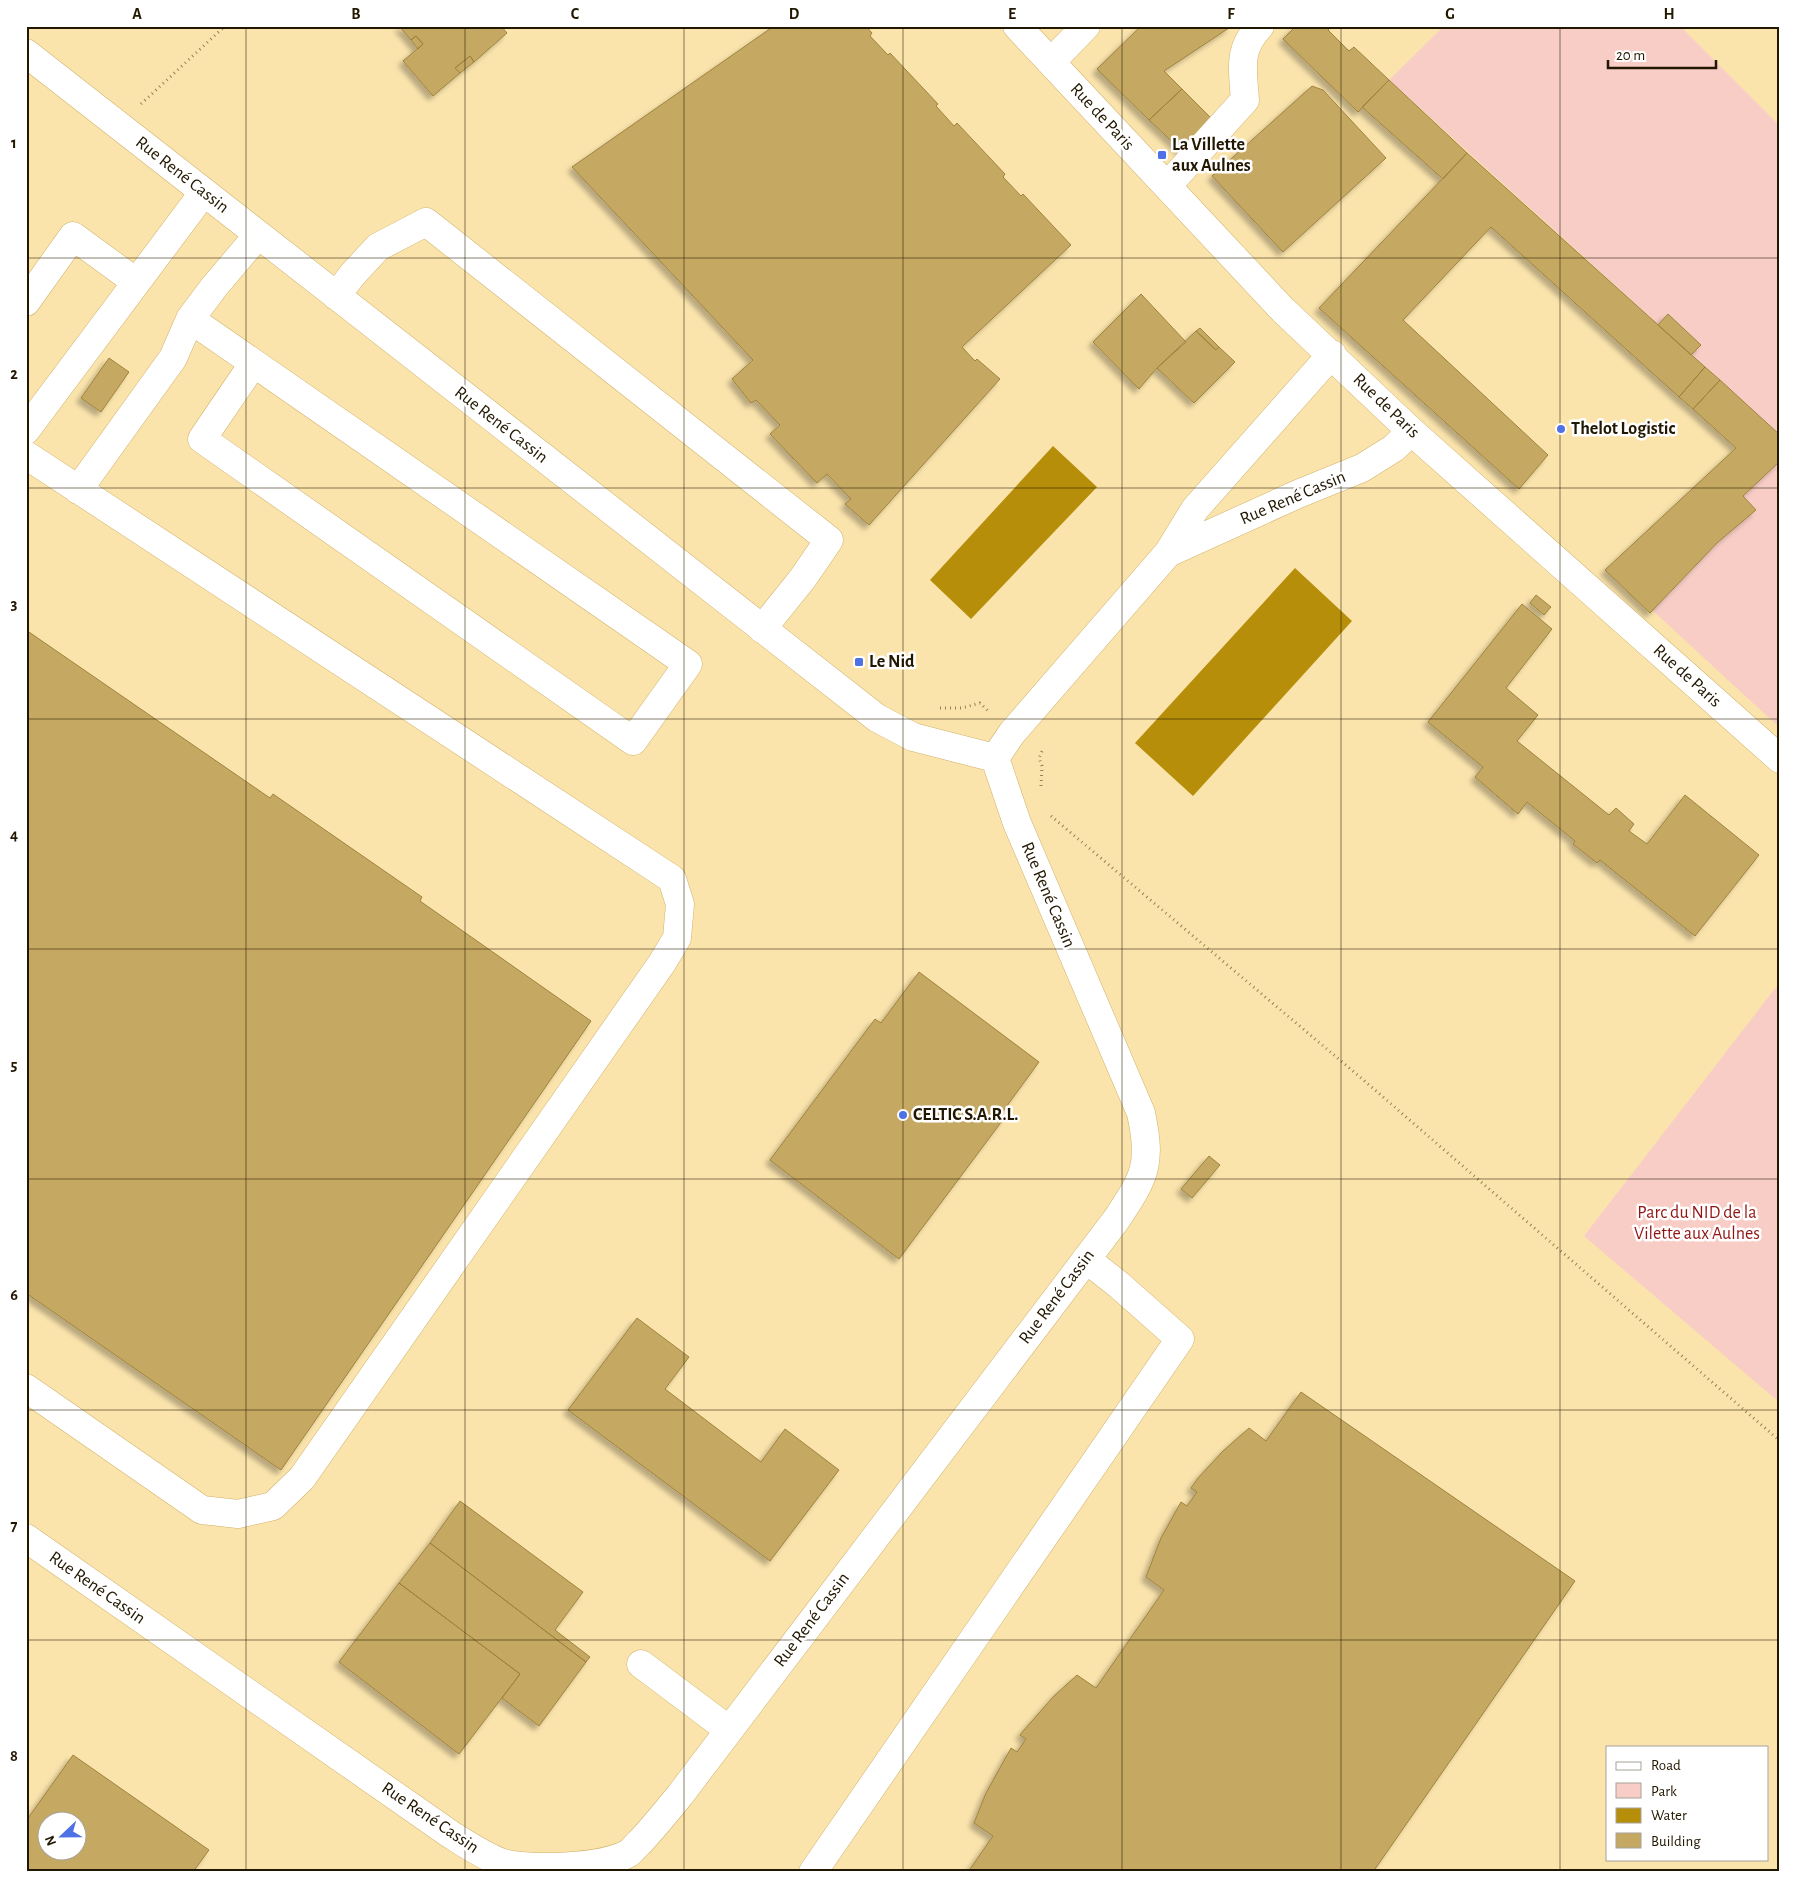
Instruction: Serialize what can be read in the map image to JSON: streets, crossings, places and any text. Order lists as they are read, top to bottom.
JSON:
{
  "streets": {
    "street": ["Rue de Paris", "Rue René Cassin"]
  },
  "crossings": [
    ["Rue de Paris", "Rue René Cassin"]
  ],
  "parks": ["Parc du NID de la Vilette aux Aulnes"],
  "places": {
    "transit": ["La Villette aux Aulnes", "Le Nid"],
    "other": ["Thelot Logistic", "CELTIC S.A.R.L."]
  },
  "legend": [
    "Road",
    "Park",
    "Water",
    "Building"
  ],
  "scale_bar": "20 m",
  "north": "left",
  "grid": {
    "columns": [
      "A",
      "B",
      "C",
      "D",
      "E",
      "F",
      "G",
      "H"
    ],
    "rows": [
      "1",
      "2",
      "3",
      "4",
      "5",
      "6",
      "7",
      "8"
    ]
  }
}
